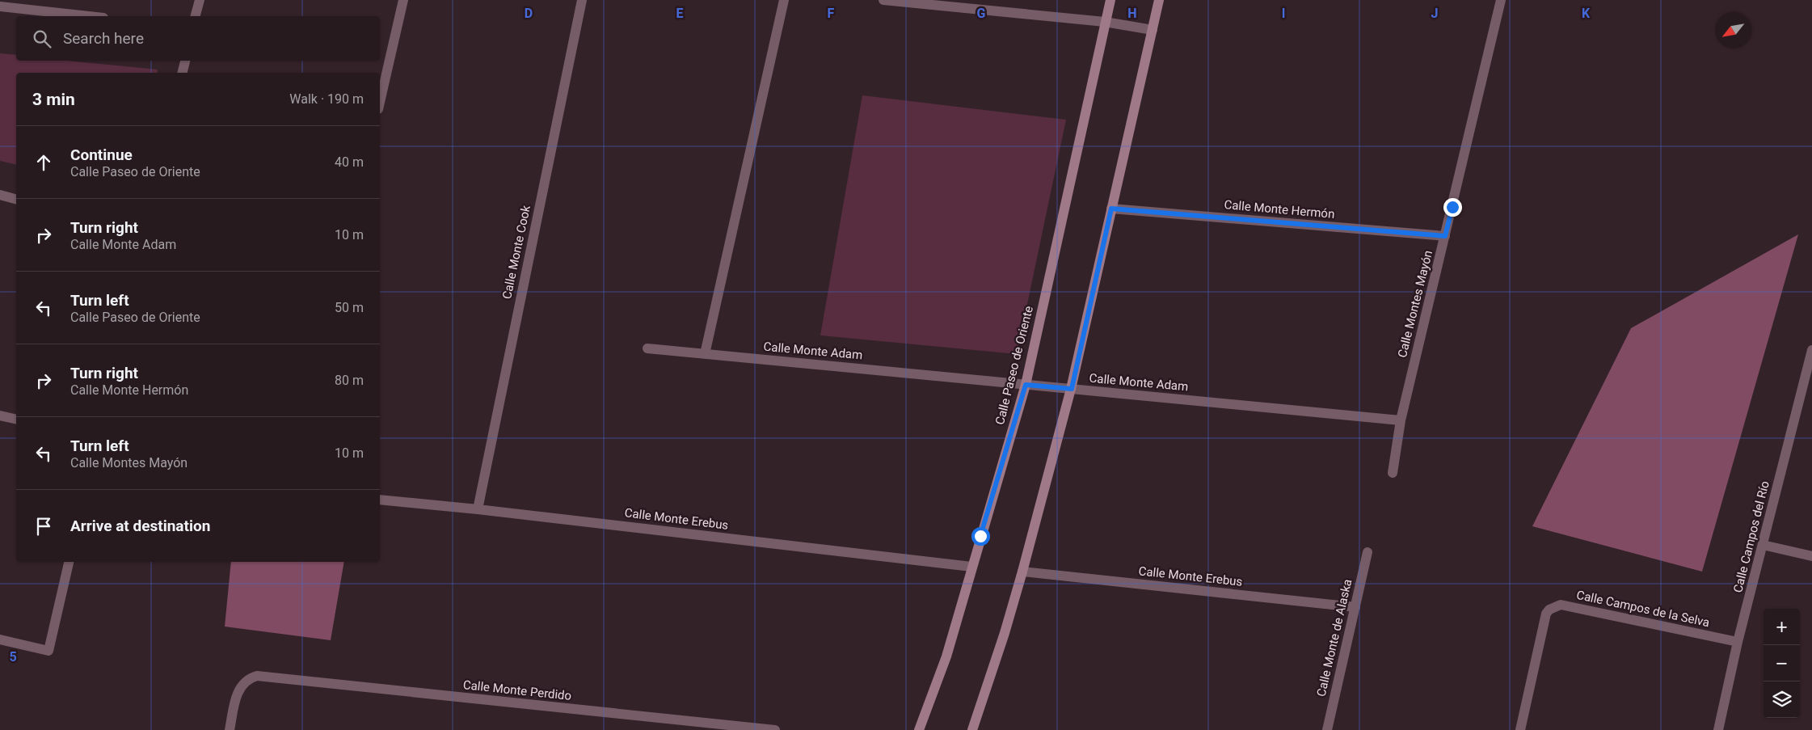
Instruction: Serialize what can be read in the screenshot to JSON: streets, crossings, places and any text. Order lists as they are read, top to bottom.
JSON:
{
  "streets": {
    "street": [
      "Calle Monte Hermón",
      "Calle Monte Cook",
      "Calle Montes Mayón",
      "Calle Monte Adam",
      "Calle Paseo de Oriente",
      "Calle Monte Erebus",
      "Calle Campos del Río",
      "Calle Campos de la Selva",
      "Calle Monte de Alaska",
      "Calle Monte Perdido"
    ]
  },
  "crossings": [
    ["Calle Monte Hermón", "Calle Montes Mayón"],
    ["Calle Monte Cook", "Calle Monte Erebus"],
    ["Calle Montes Mayón", "Calle Monte Adam"],
    ["Calle Monte Adam", "Calle Paseo de Oriente"],
    ["Calle Paseo de Oriente", "Calle Monte Erebus"],
    ["Calle Monte Erebus", "Calle Monte de Alaska"],
    ["Calle Campos del Río", "Calle Campos de la Selva"]
  ],
  "north": "bottom left",
  "page": {
    "search": "Search here",
    "heading": ["3 min", "Walk · 190 m"],
    "list": [
      ["Continue", "Calle Paseo de Oriente", "40 m"],
      ["Turn right", "Calle Monte Adam", "10 m"],
      ["Turn left", "Calle Paseo de Oriente", "50 m"],
      ["Turn right", "Calle Monte Hermón", "80 m"],
      ["Turn left", "Calle Montes Mayón", "10 m"],
      "Arrive at destination"
    ],
    "map_buttons": ["+", "−"]
  },
  "grid": {
    "columns": [
      "D",
      "E",
      "F",
      "G",
      "H",
      "I",
      "J",
      "K"
    ],
    "rows": ["5"]
  }
}
